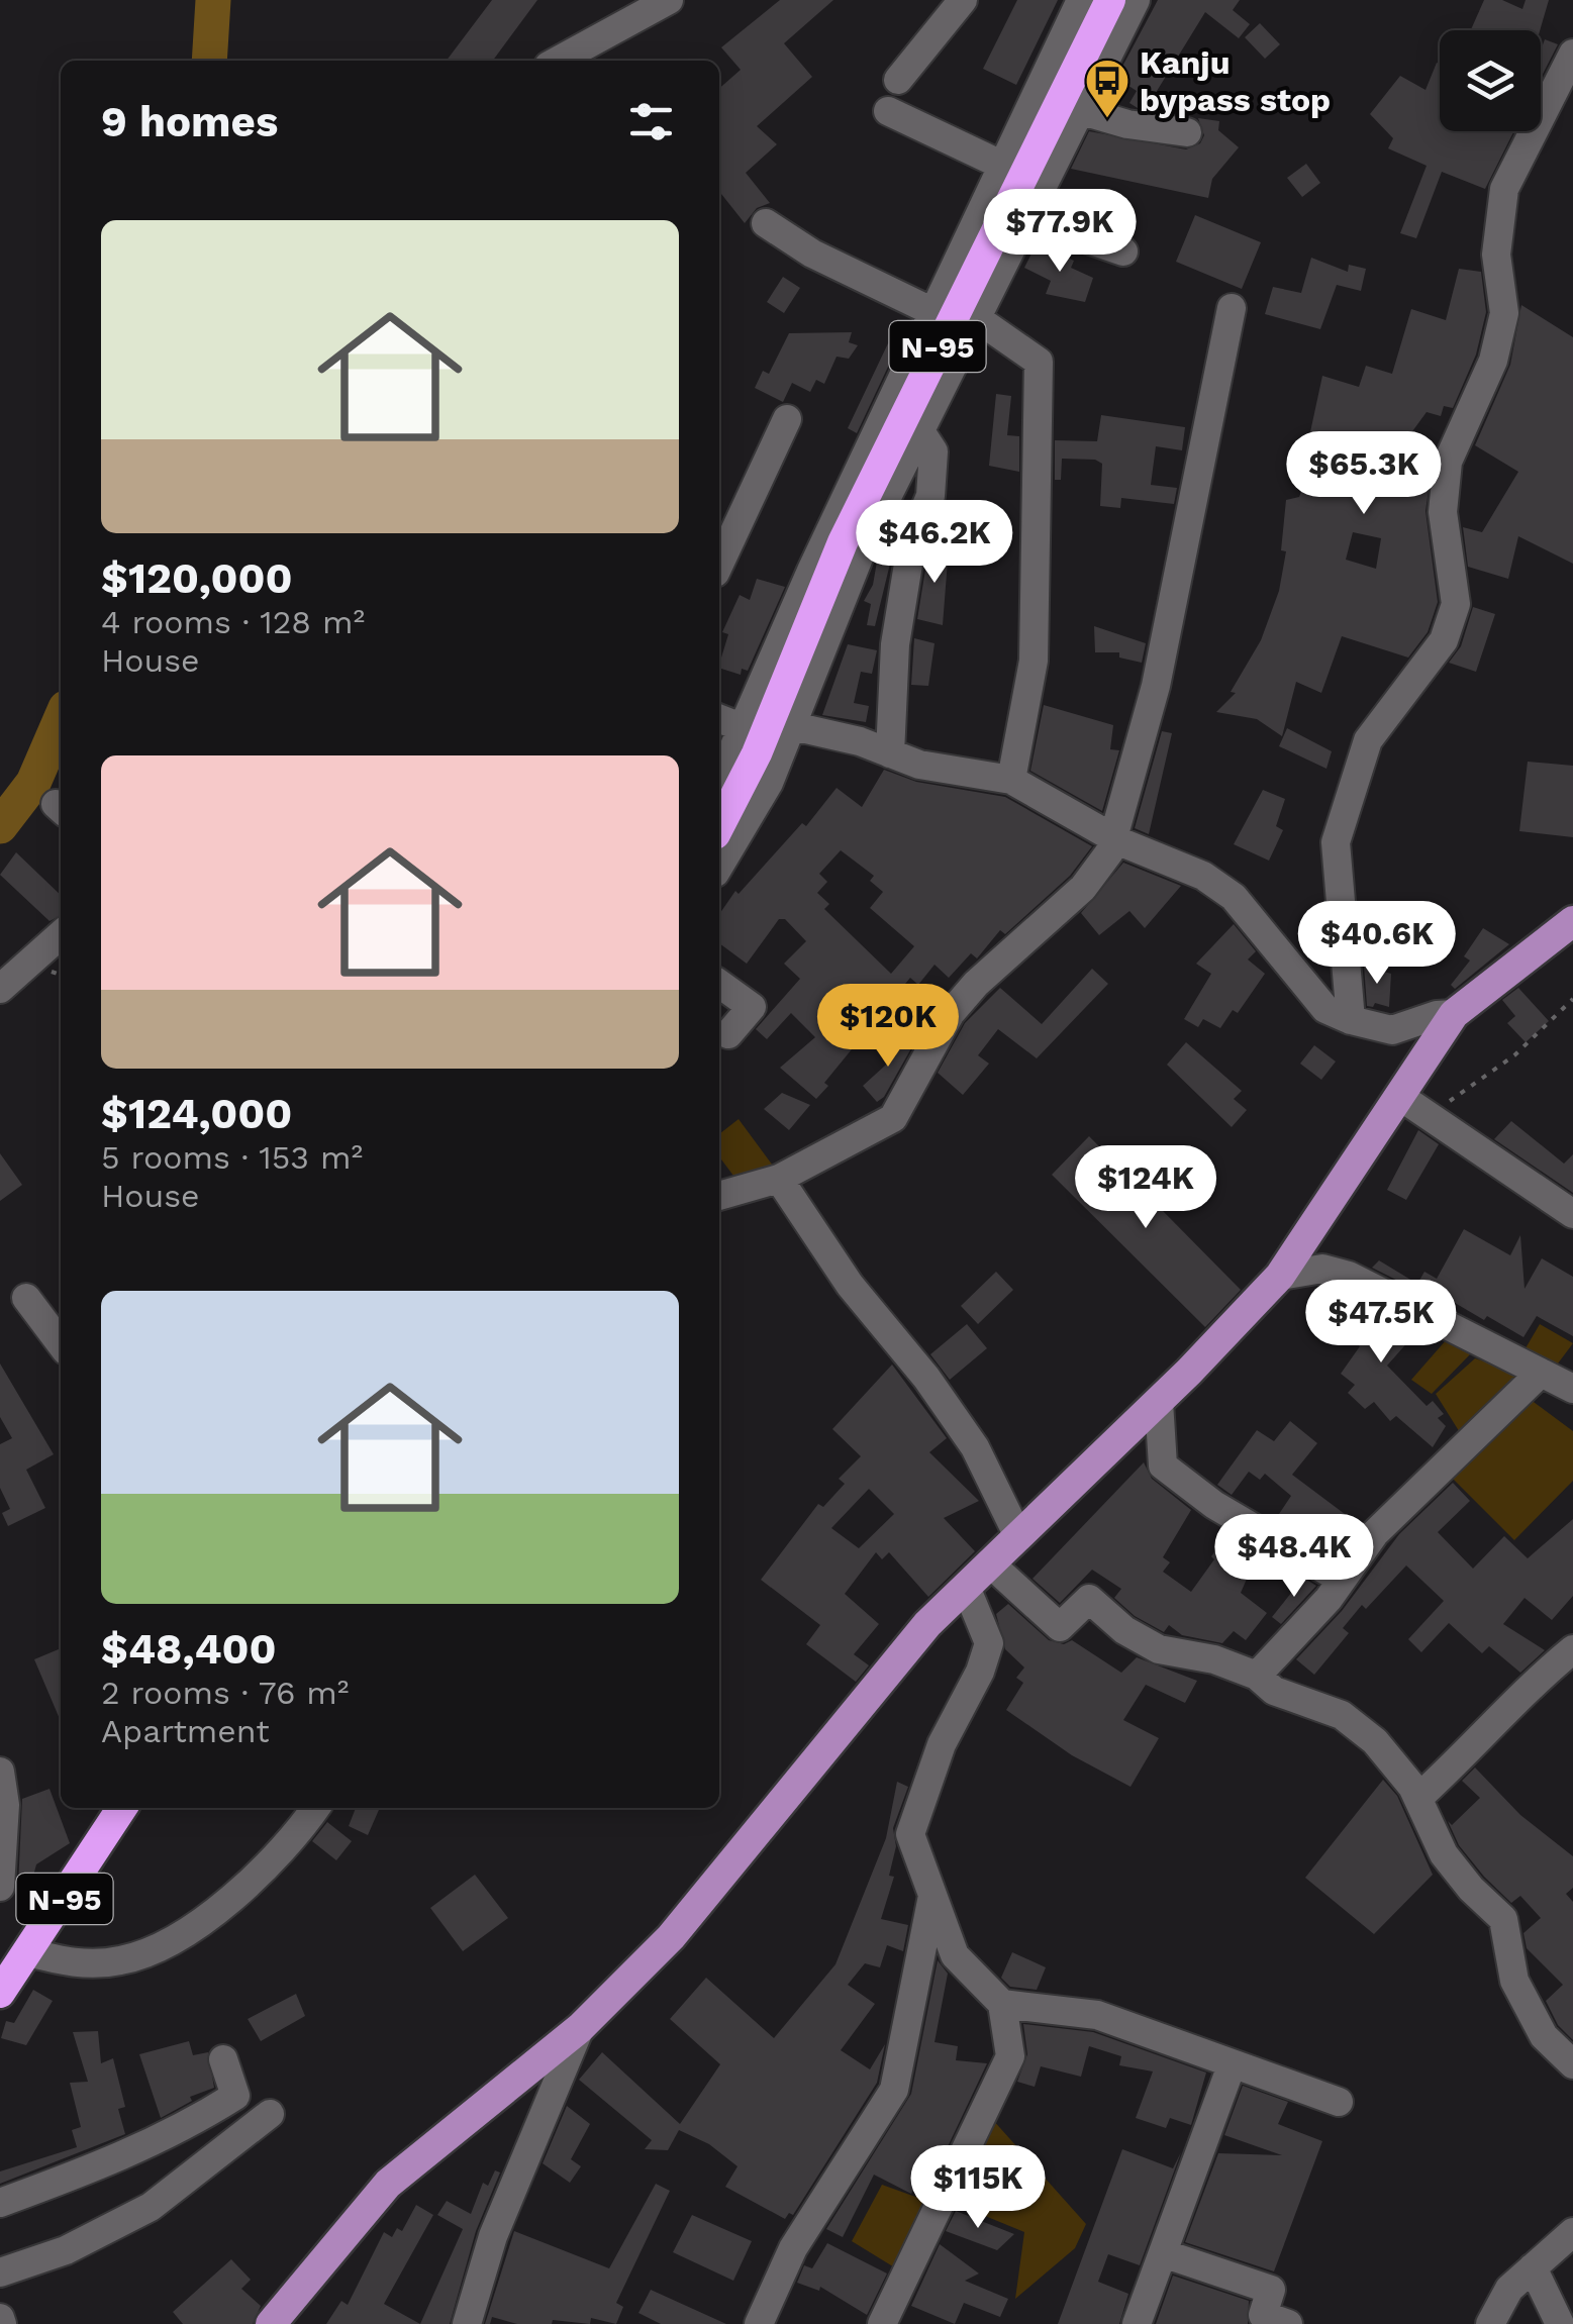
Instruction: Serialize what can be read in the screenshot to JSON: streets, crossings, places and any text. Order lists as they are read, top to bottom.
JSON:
{
  "streets": {
    "highway": ["N-95"]
  },
  "places": {
    "bus stop": ["Kanju bypass stop"]
  },
  "page": {
    "heading": "9 homes",
    "list": [
      {
        "name": "$120,000",
        "note": "4 rooms · 128 m² · House"
      },
      {
        "name": "$124,000",
        "note": "5 rooms · 153 m² · House"
      },
      {
        "name": "$48,400",
        "note": "2 rooms · 76 m² · Apartment"
      }
    ],
    "price": [
      "$77.9K",
      "$65.3K",
      "$46.2K",
      "$40.6K",
      "$120K",
      "$124K",
      "$47.5K",
      "$48.4K",
      "$115K"
    ]
  }
}
